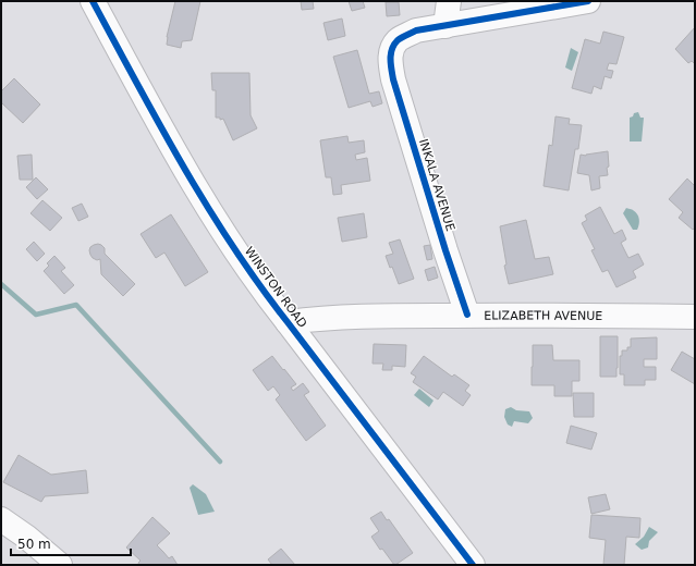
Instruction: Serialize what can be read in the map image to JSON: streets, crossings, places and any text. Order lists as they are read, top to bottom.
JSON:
{
  "streets": {
    "street": ["INKALA AVENUE", "WINSTON ROAD", "ELIZABETH AVENUE"]
  },
  "crossings": [
    ["INKALA AVENUE", "ELIZABETH AVENUE"],
    ["WINSTON ROAD", "ELIZABETH AVENUE"]
  ],
  "scale_bar": "50 m"
}
